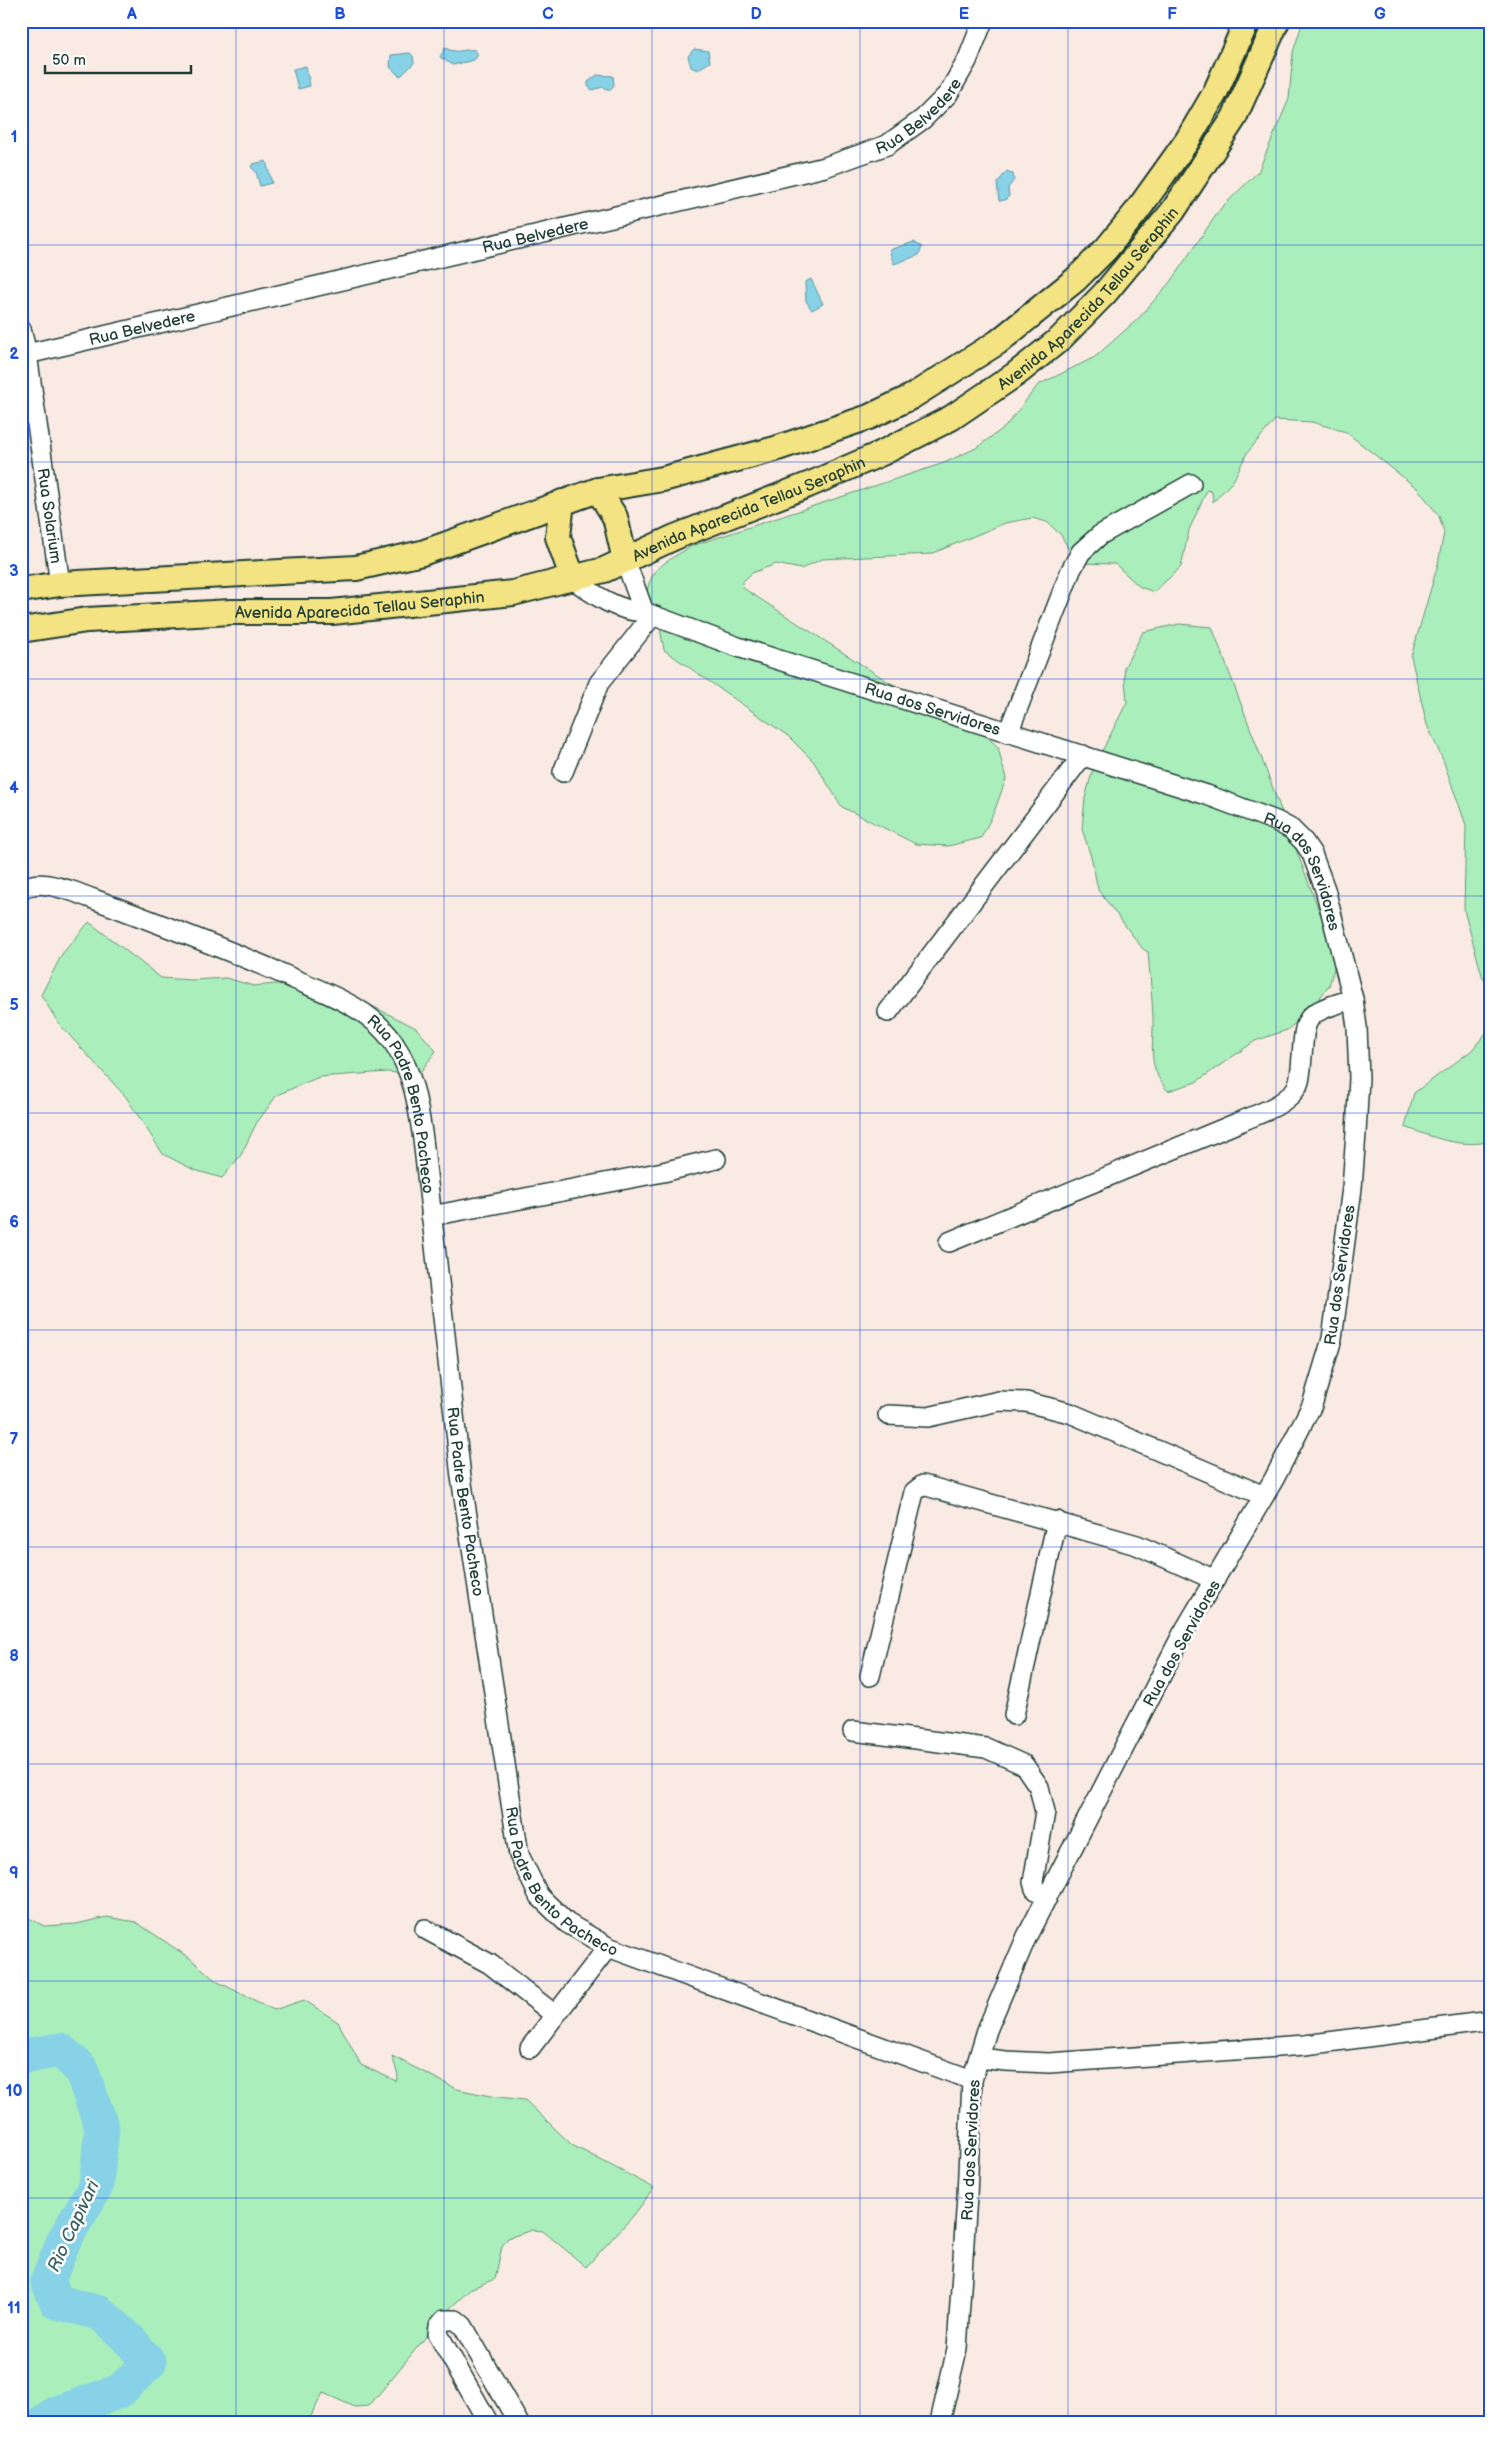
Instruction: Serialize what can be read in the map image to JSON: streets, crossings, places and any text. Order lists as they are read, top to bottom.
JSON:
{
  "streets": {
    "main road": ["Avenida Aparecida Tellau Seraphin"],
    "street": [
      "Rua Belvedere",
      "Rua Solarium",
      "Rua dos Servidores",
      "Rua Padre Bento Pacheco"
    ]
  },
  "crossings": [
    ["Rua Belvedere", "Rua Solarium"],
    ["Avenida Aparecida Tellau Seraphin", "Rua Solarium"],
    ["Avenida Aparecida Tellau Seraphin", "Rua dos Servidores"],
    ["Rua dos Servidores", "Rua Padre Bento Pacheco"]
  ],
  "water": ["Rio Capivari"],
  "scale_bar": "50 m",
  "grid": {
    "columns": [
      "A",
      "B",
      "C",
      "D",
      "E",
      "F",
      "G"
    ],
    "rows": [
      "1",
      "2",
      "3",
      "4",
      "5",
      "6",
      "7",
      "8",
      "9",
      "10",
      "11"
    ]
  }
}
